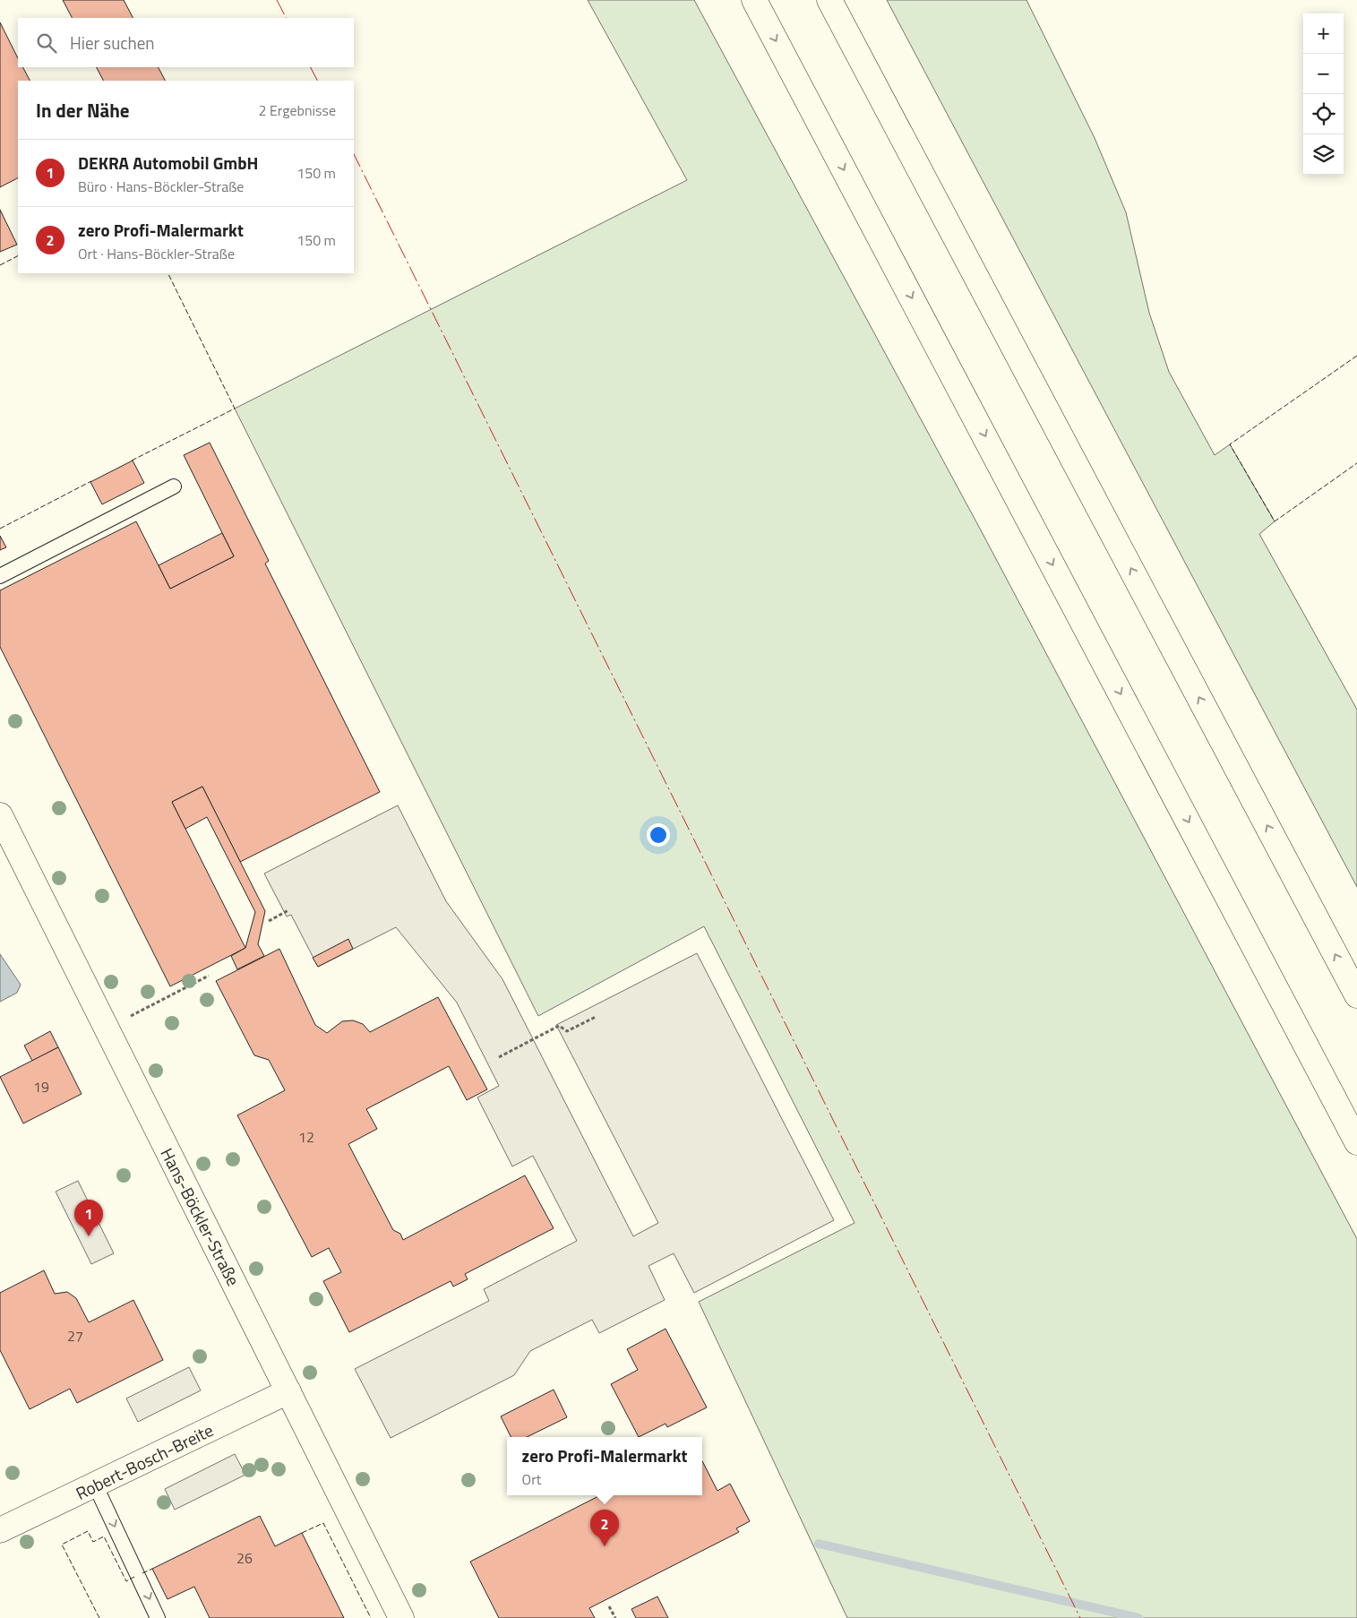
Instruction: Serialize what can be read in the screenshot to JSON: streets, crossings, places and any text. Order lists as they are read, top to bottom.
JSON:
{
  "streets": {
    "main road": ["Hans-Böckler-Straße", "Robert-Bosch-Breite"]
  },
  "crossings": [
    ["Hans-Böckler-Straße", "Robert-Bosch-Breite"]
  ],
  "house_numbers": [
    "19",
    "12",
    "27",
    "26"
  ],
  "page": {
    "map_buttons": ["+", "−"],
    "search": "Hier suchen",
    "heading": ["In der Nähe", "2 Ergebnisse"],
    "list": [
      {
        "mark": "1",
        "name": "DEKRA Automobil GmbH",
        "note": "Büro · Hans-Böckler-Straße",
        "value": "150 m"
      },
      {
        "mark": "2",
        "name": "zero Profi-Malermarkt",
        "note": "Ort · Hans-Böckler-Straße",
        "value": "150 m"
      }
    ],
    "pins": ["1", "2"],
    "popup": ["zero Profi-Malermarkt", "Ort"]
  }
}
